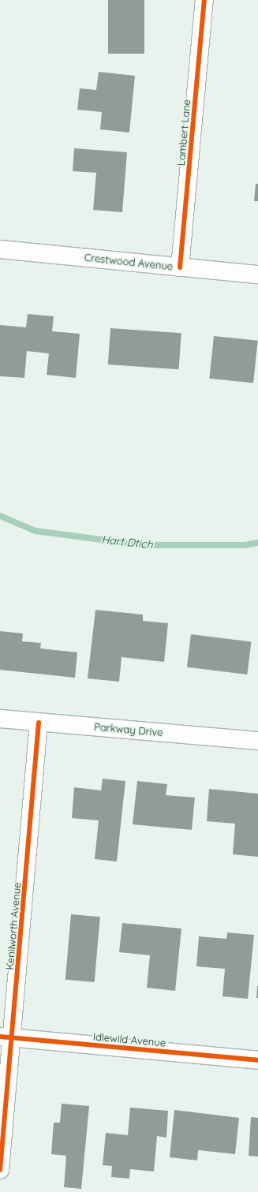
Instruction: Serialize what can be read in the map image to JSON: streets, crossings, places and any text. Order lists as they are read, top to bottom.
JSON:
{
  "streets": {
    "street": [
      "Lambert Lane",
      "Crestwood Avenue",
      "Parkway Drive",
      "Kenilworth Avenue",
      "Idlewild Avenue"
    ]
  },
  "crossings": [
    ["Lambert Lane", "Crestwood Avenue"],
    ["Parkway Drive", "Kenilworth Avenue"],
    ["Kenilworth Avenue", "Idlewild Avenue"]
  ],
  "water": ["Hart Dtich"]
}
